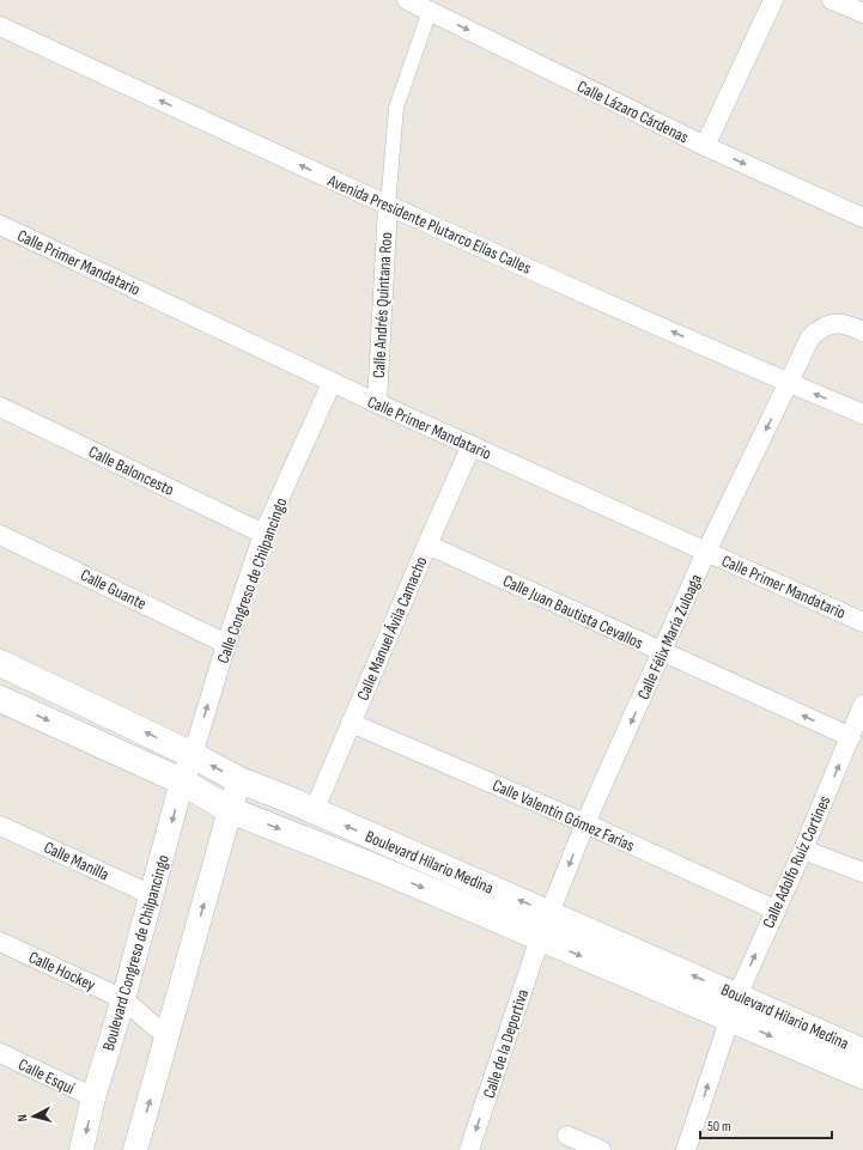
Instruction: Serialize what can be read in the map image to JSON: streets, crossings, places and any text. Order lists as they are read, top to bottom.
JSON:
{
  "streets": {
    "main road": ["Boulevard Hilario Medina"],
    "street": [
      "Calle Lázaro Cárdenas",
      "Avenida Presidente Plutarco Elías Calles",
      "Calle Primer Mandatario",
      "Calle Andrés Quintana Roo",
      "Calle Baloncesto",
      "Calle Congreso de Chilpancingo",
      "Calle Guante",
      "Calle Juan Bautista Cevallos",
      "Calle Manuel Ávila Camacho",
      "Calle Félix María Zuloaga",
      "Calle Valentín Gómez Farías",
      "Calle Manilla",
      "Calle Adolfo Ruíz Cortines",
      "Boulevard Congreso de Chilpancingo",
      "Calle Hockey",
      "Calle de la Deportiva",
      "Calle Esquí"
    ]
  },
  "crossings": [
    ["Calle Lázaro Cárdenas", "Calle Andrés Quintana Roo"],
    ["Avenida Presidente Plutarco Elías Calles", "Calle Andrés Quintana Roo"],
    ["Avenida Presidente Plutarco Elías Calles", "Calle Félix María Zuloaga"],
    ["Calle Primer Mandatario", "Calle Andrés Quintana Roo"],
    ["Calle Primer Mandatario", "Calle Congreso de Chilpancingo"],
    ["Calle Primer Mandatario", "Calle Manuel Ávila Camacho"],
    ["Calle Primer Mandatario", "Calle Félix María Zuloaga"],
    ["Calle Baloncesto", "Calle Congreso de Chilpancingo"],
    ["Calle Congreso de Chilpancingo", "Calle Guante"],
    ["Calle Congreso de Chilpancingo", "Boulevard Hilario Medina"],
    ["Calle Congreso de Chilpancingo", "Boulevard Congreso de Chilpancingo"],
    ["Calle Juan Bautista Cevallos", "Calle Manuel Ávila Camacho"],
    ["Calle Juan Bautista Cevallos", "Calle Félix María Zuloaga"],
    ["Calle Juan Bautista Cevallos", "Calle Adolfo Ruíz Cortines"],
    ["Calle Manuel Ávila Camacho", "Calle Valentín Gómez Farías"],
    ["Calle Manuel Ávila Camacho", "Boulevard Hilario Medina"],
    ["Calle Félix María Zuloaga", "Calle Valentín Gómez Farías"],
    ["Calle Félix María Zuloaga", "Boulevard Hilario Medina"],
    ["Calle Valentín Gómez Farías", "Calle Adolfo Ruíz Cortines"],
    ["Calle Manilla", "Boulevard Congreso de Chilpancingo"],
    ["Boulevard Hilario Medina", "Calle Adolfo Ruíz Cortines"],
    ["Boulevard Hilario Medina", "Boulevard Congreso de Chilpancingo"],
    ["Boulevard Hilario Medina", "Calle de la Deportiva"],
    ["Boulevard Congreso de Chilpancingo", "Calle Hockey"],
    ["Boulevard Congreso de Chilpancingo", "Calle Esquí"]
  ],
  "one_way": [
    "Calle Lázaro Cárdenas",
    "Avenida Presidente Plutarco Elías Calles",
    "Calle Juan Bautista Cevallos",
    "Calle Félix María Zuloaga",
    "Calle Adolfo Ruíz Cortines",
    "Calle de la Deportiva"
  ],
  "scale_bar": "50 m",
  "north": "left"
}
